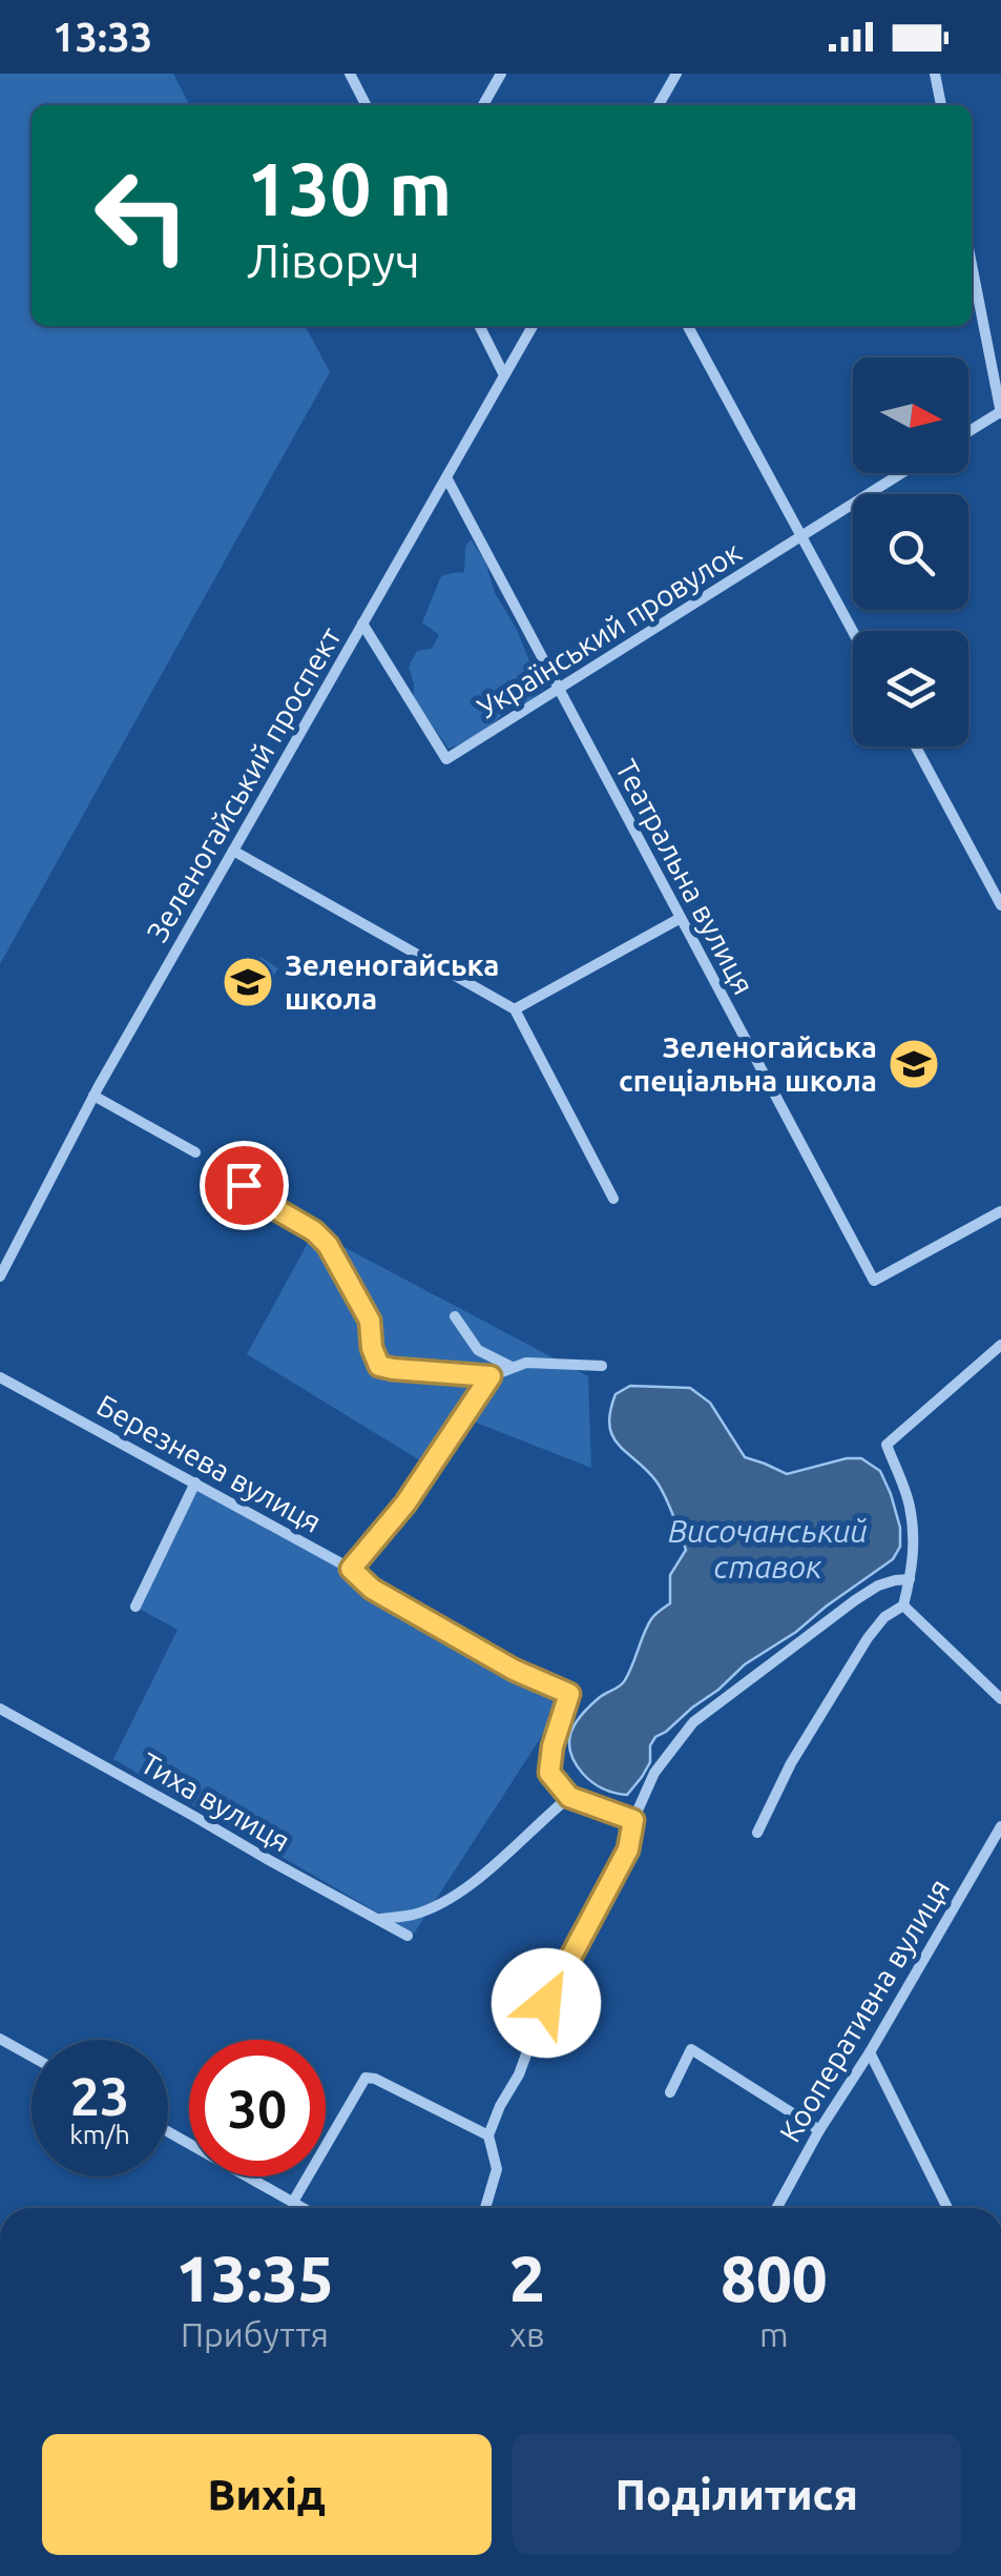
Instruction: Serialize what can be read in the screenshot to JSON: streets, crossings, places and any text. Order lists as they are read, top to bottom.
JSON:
{
  "streets": {
    "street": [
      "Український провулок",
      "Зеленогайський проспект",
      "Театральна вулиця",
      "Березнева вулиця",
      "Тиха вулиця",
      "Кооперативна вулиця"
    ]
  },
  "crossings": [
    ["Український провулок", "Зеленогайський проспект"],
    ["Український провулок", "Театральна вулиця"],
    ["Зеленогайський проспект", "Театральна вулиця"]
  ],
  "water": ["Височанський ставок"],
  "places": {
    "school or university": ["Зеленогайська школа", "Зеленогайська спеціальна школа"]
  },
  "north": "right",
  "page": {
    "status": "13:33",
    "turn": ["130 m", "Ліворуч"],
    "speed": "23 km/h",
    "limit": "30",
    "eta": [
      "13:35",
      "Прибуття",
      "2",
      "хв",
      "800",
      "m"
    ],
    "buttons": ["Вихід", "Поділитися"]
  }
}
